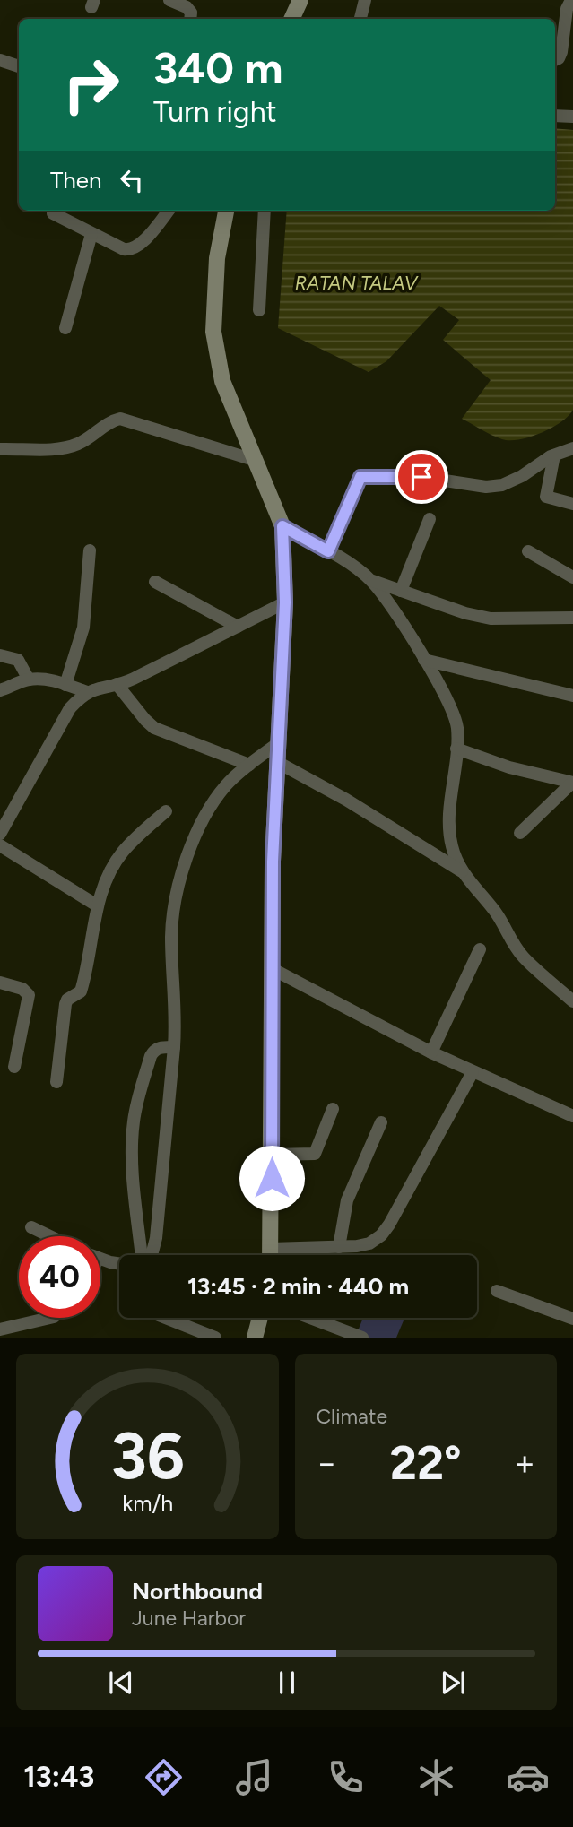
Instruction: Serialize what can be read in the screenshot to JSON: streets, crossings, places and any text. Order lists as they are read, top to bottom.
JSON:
{
  "water": ["RATAN TALAV"],
  "page": {
    "turn": ["340 m", "Turn right"],
    "then": "Then",
    "limit": "40",
    "trip": "13:45 · 2 min · 440 m",
    "tile": "Climate",
    "heat": ["−", "22°", "+"],
    "song": ["Northbound", "June Harbor"],
    "tabs": "13:43",
    "gauge": ["36", "km/h"]
  }
}
